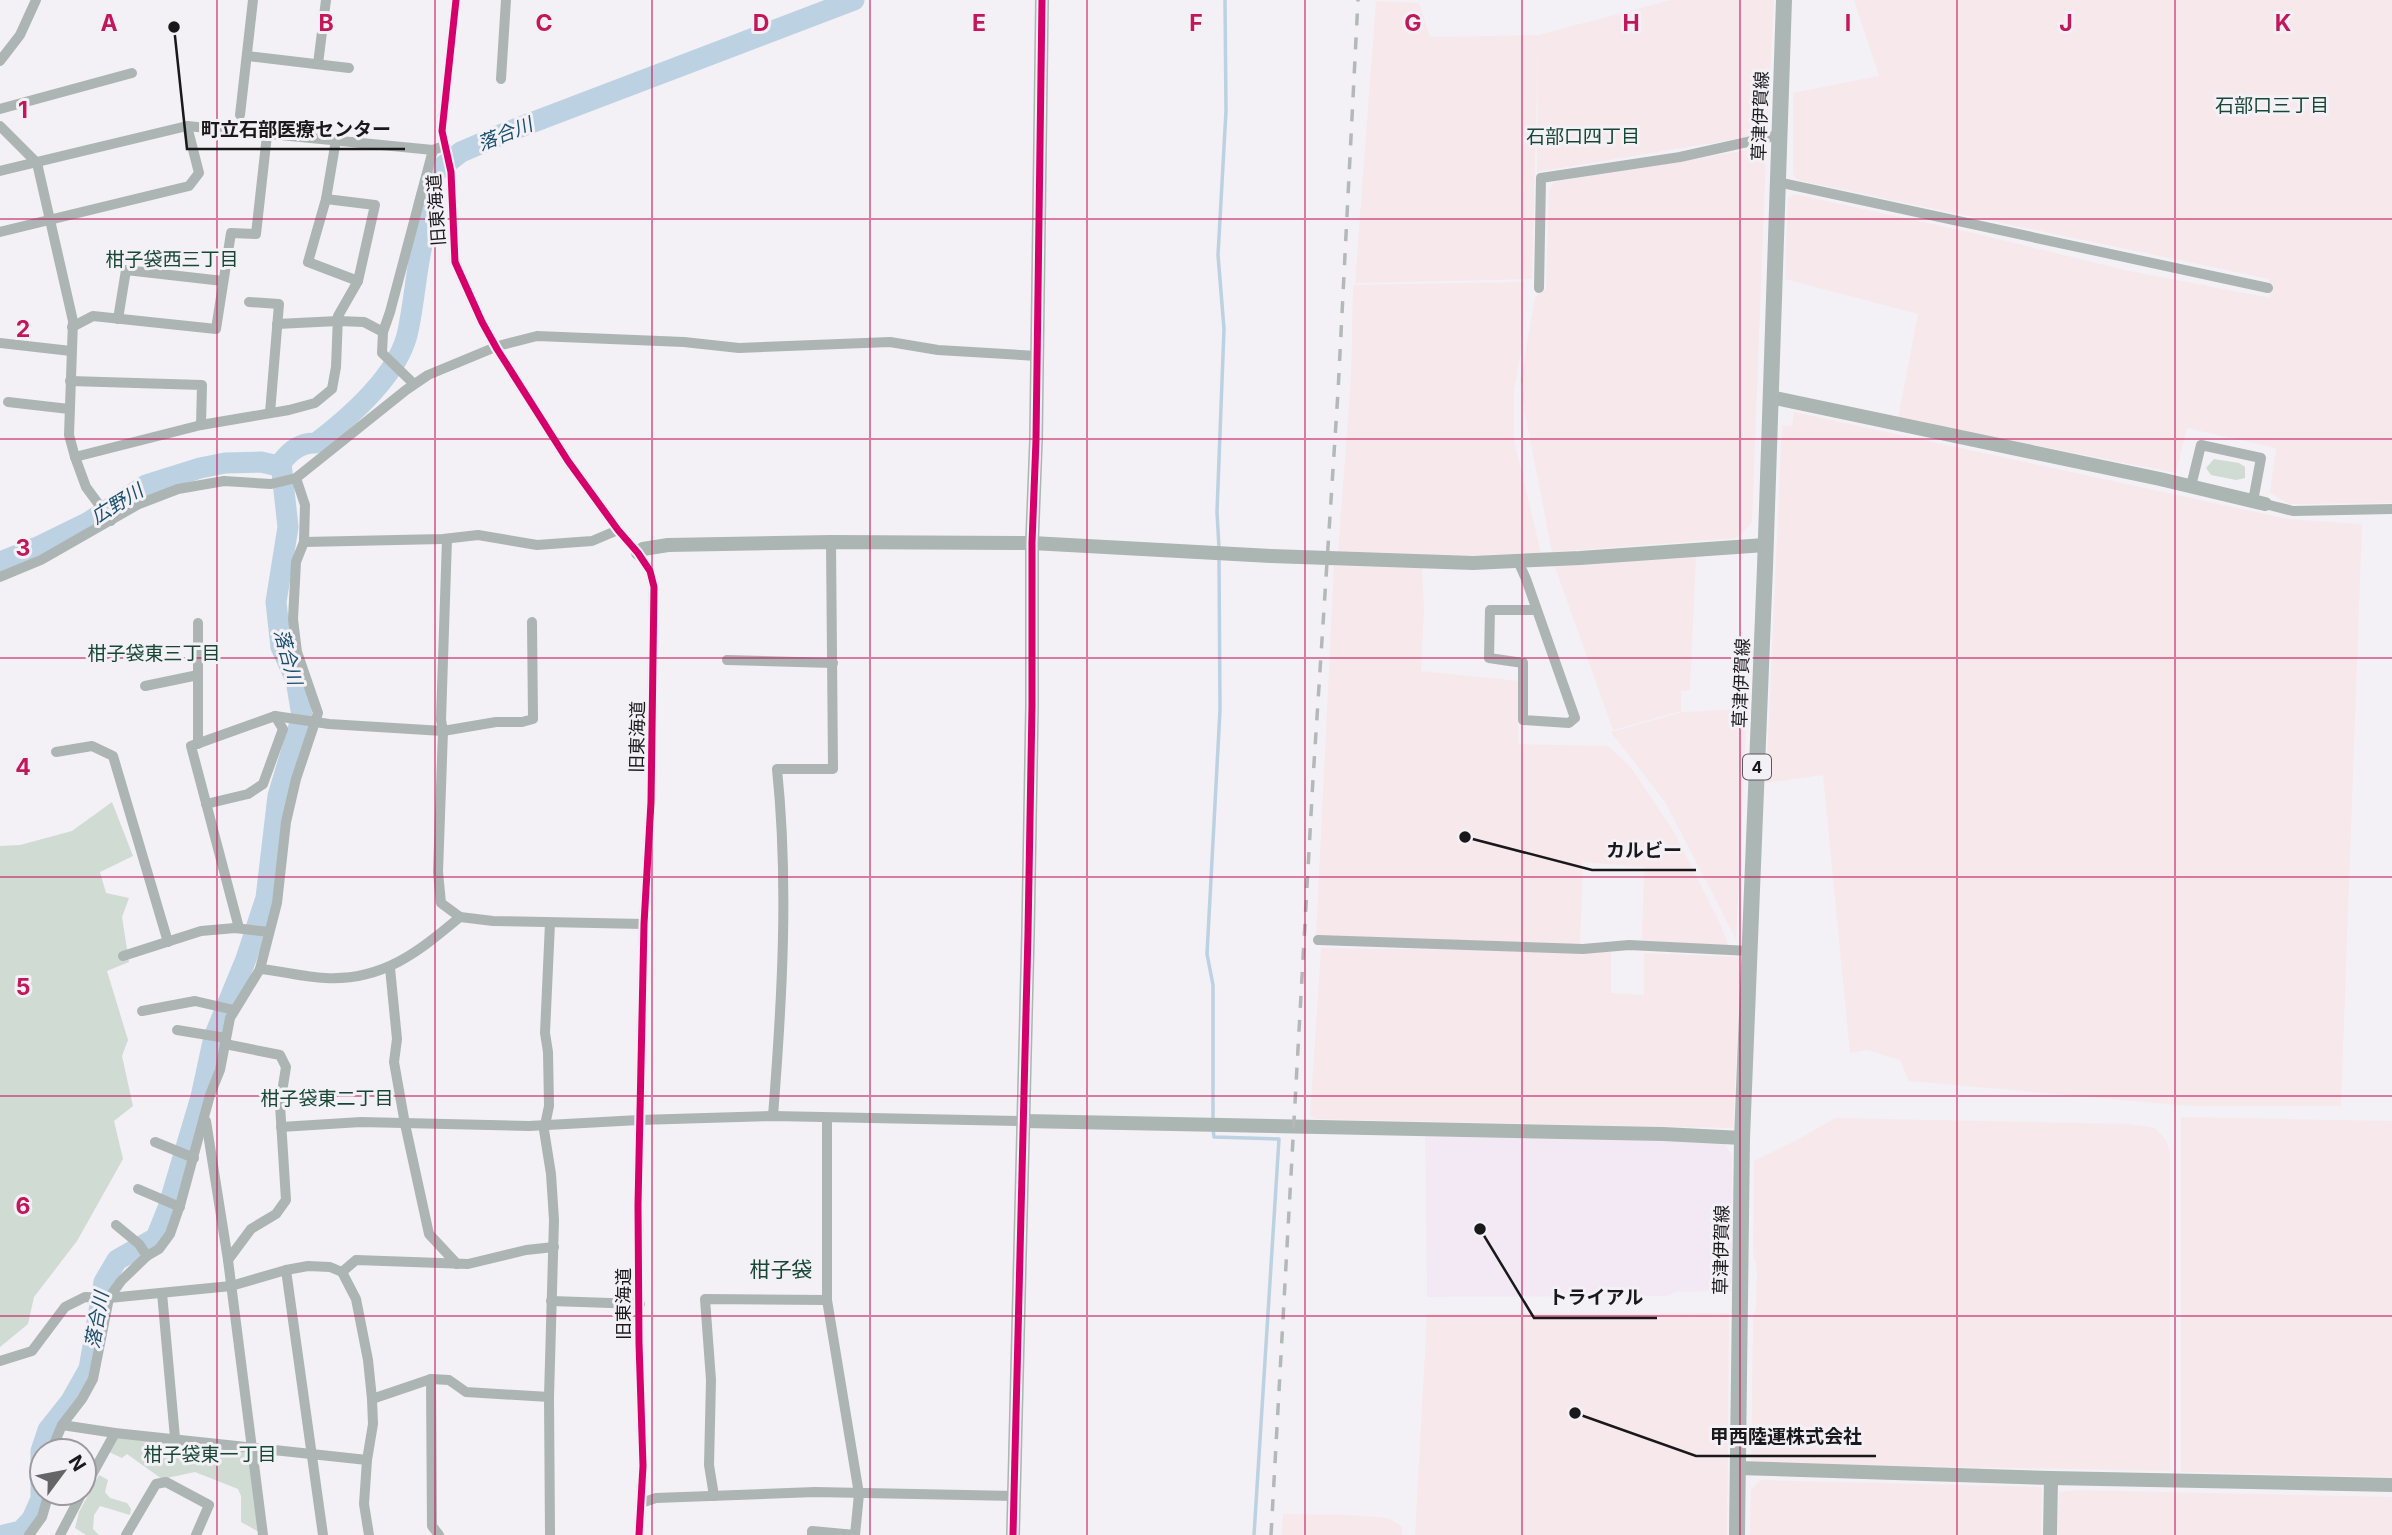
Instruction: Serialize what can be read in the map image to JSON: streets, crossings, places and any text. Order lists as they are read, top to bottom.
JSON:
{
  "streets": {
    "main road": ["草津伊賀線", "4"],
    "street": ["旧東海道"]
  },
  "districts": [
    "石部口三丁目",
    "石部口四丁目",
    "柑子袋西三丁目",
    "柑子袋東三丁目",
    "柑子袋東二丁目",
    "柑子袋",
    "柑子袋東一丁目"
  ],
  "water": ["落合川", "広野川"],
  "places": [
    "町立石部医療センター",
    "カルビー",
    "トライアル",
    "甲西陸運株式会社"
  ],
  "north": "top right",
  "grid": {
    "columns": [
      "A",
      "B",
      "C",
      "D",
      "E",
      "F",
      "G",
      "H",
      "I",
      "J",
      "K"
    ],
    "rows": [
      "1",
      "2",
      "3",
      "4",
      "5",
      "6"
    ]
  }
}
